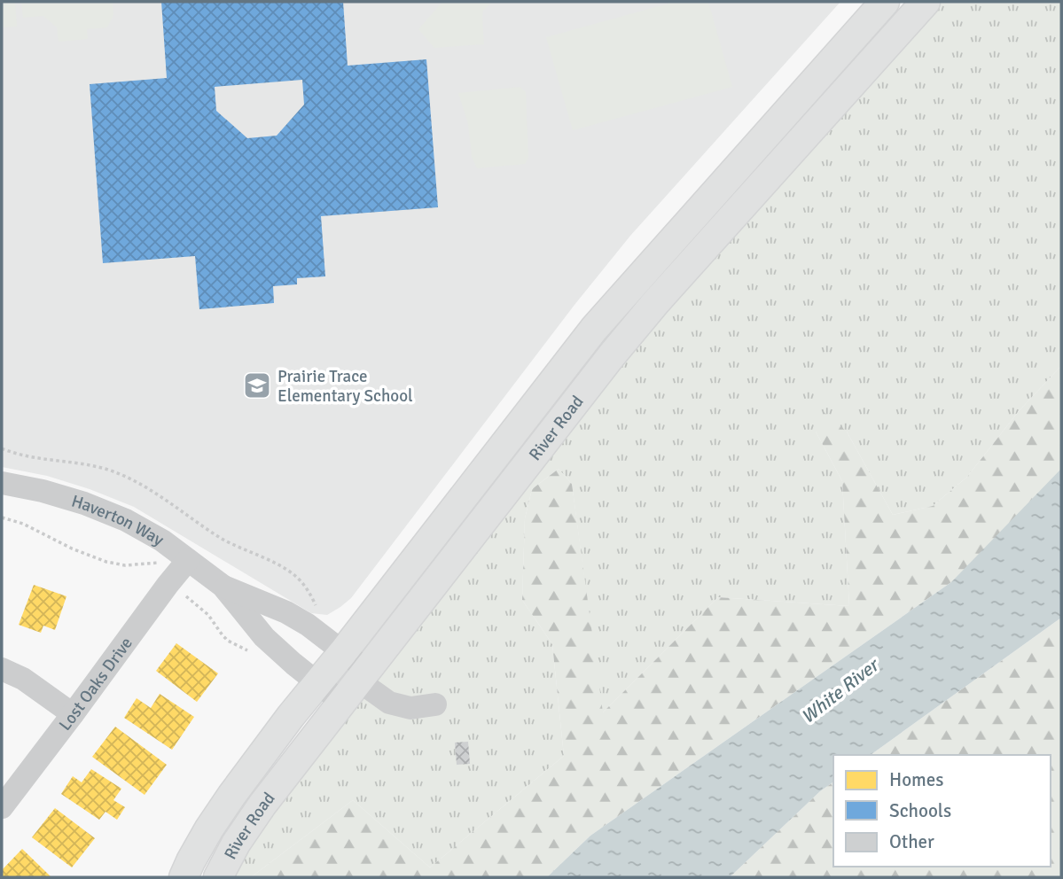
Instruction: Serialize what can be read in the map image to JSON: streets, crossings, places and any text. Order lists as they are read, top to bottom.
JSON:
{
  "streets": {
    "main road": ["River Road"],
    "street": ["Haverton Way", "Lost Oaks Drive"]
  },
  "crossings": [
    ["River Road", "Haverton Way"],
    ["Haverton Way", "Lost Oaks Drive"]
  ],
  "water": ["White River"],
  "places": {
    "school or university": ["Prairie Trace Elementary School"]
  },
  "legend": ["Homes", "Schools", "Other"]
}
